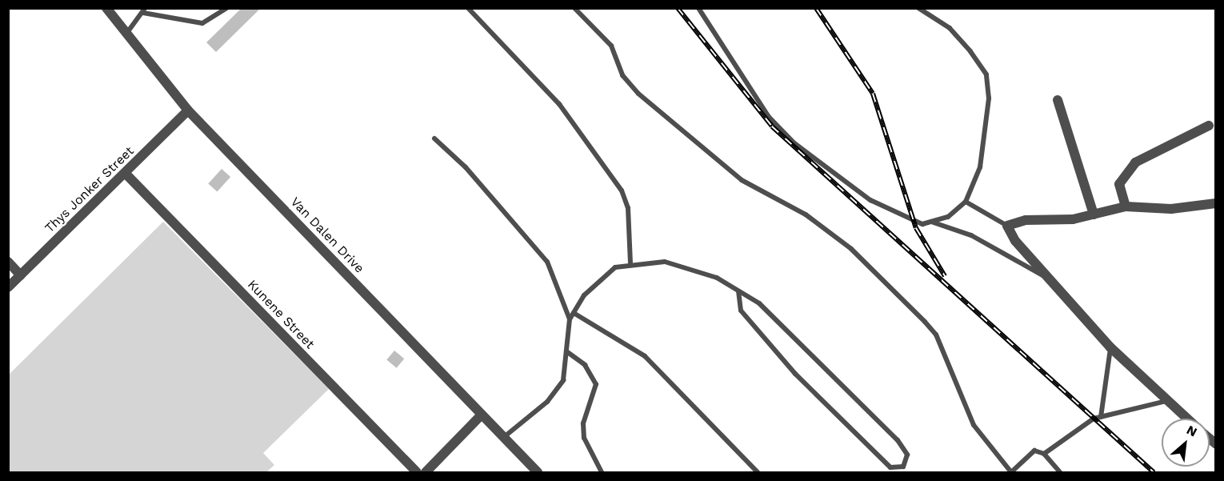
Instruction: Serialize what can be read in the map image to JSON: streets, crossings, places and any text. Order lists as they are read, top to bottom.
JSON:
{
  "streets": {
    "street": ["Thys Jonker Street", "Van Dalen Drive", "Kunene Street"]
  },
  "crossings": [
    ["Thys Jonker Street", "Van Dalen Drive"],
    ["Thys Jonker Street", "Kunene Street"]
  ],
  "north": "top right"
}
